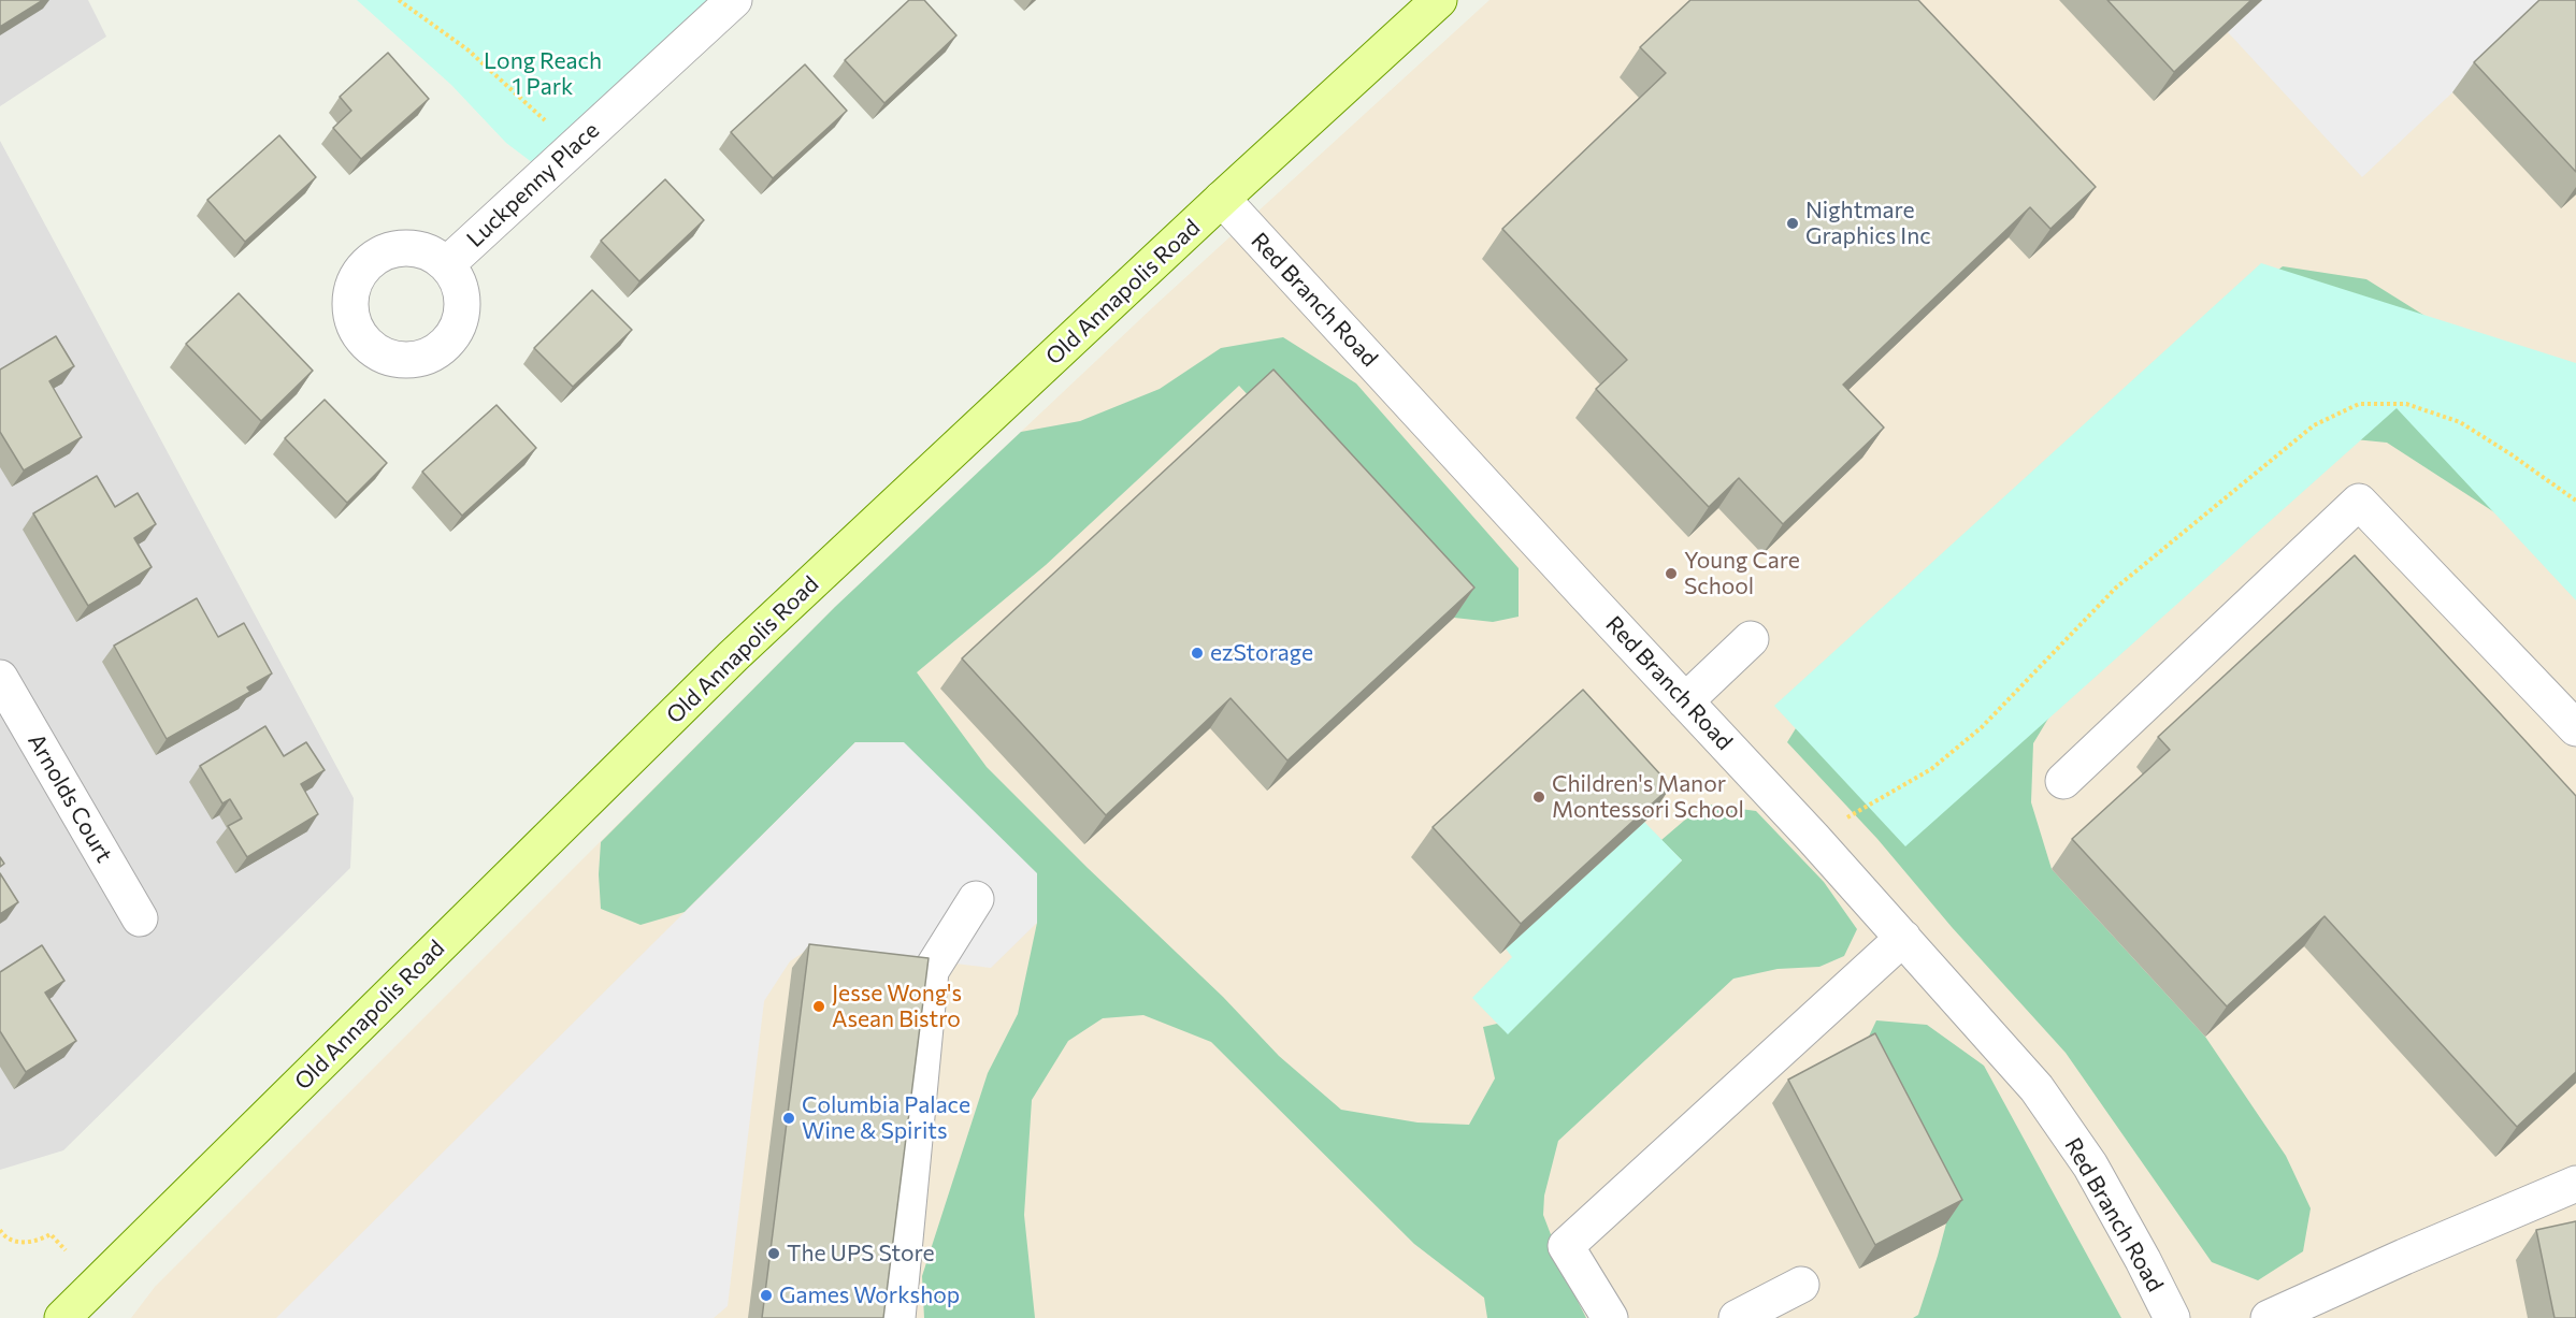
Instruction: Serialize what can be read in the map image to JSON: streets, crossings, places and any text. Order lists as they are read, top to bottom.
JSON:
{
  "streets": {
    "main road": ["Old Annapolis Road"],
    "street": ["Luckpenny Place", "Red Branch Road", "Arnolds Court"]
  },
  "crossings": [
    ["Old Annapolis Road", "Red Branch Road"]
  ],
  "parks": ["Long Reach 1 Park"],
  "places": [
    "Nightmare Graphics Inc",
    "Young Care School",
    "ezStorage",
    "Children's Manor Montessori School",
    "Jesse Wong's Asean Bistro",
    "Columbia Palace Wine & Spirits",
    "The UPS Store",
    "Games Workshop"
  ]
}
